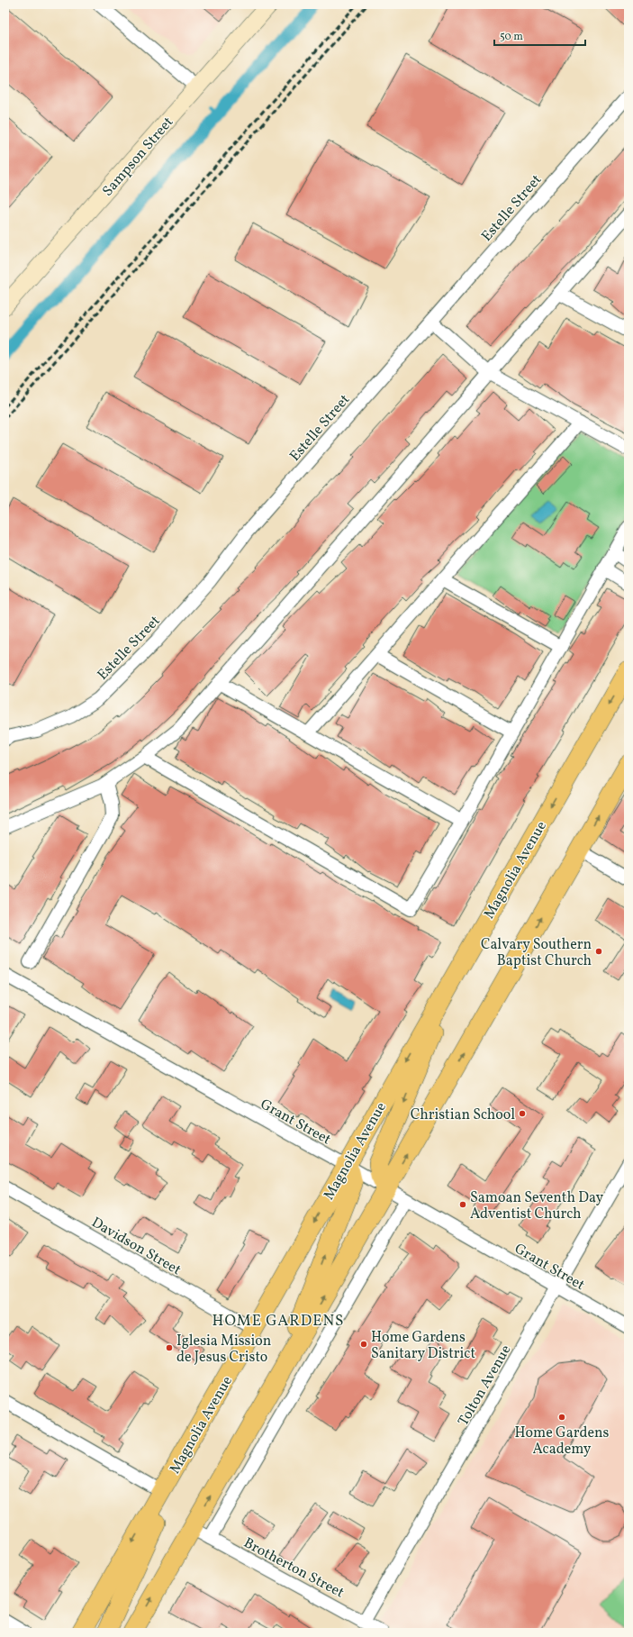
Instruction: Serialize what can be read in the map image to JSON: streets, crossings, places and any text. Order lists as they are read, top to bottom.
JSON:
{
  "streets": {
    "main road": ["Magnolia Avenue"],
    "street": [
      "Sampson Street",
      "Estelle Street",
      "Grant Street",
      "Davidson Street",
      "Tolton Avenue",
      "Brotherton Street"
    ]
  },
  "crossings": [
    ["Magnolia Avenue", "Grant Street"],
    ["Magnolia Avenue", "Davidson Street"],
    ["Grant Street", "Tolton Avenue"],
    ["Tolton Avenue", "Brotherton Street"]
  ],
  "districts": ["HOME GARDENS"],
  "places": [
    "Calvary Southern Baptist Church",
    "Christian School",
    "Samoan Seventh Day Adventist Church",
    "Home Gardens Sanitary District",
    "Iglesia Mission de Jesus Cristo",
    "Home Gardens Academy"
  ],
  "scale_bar": "50 m"
}
